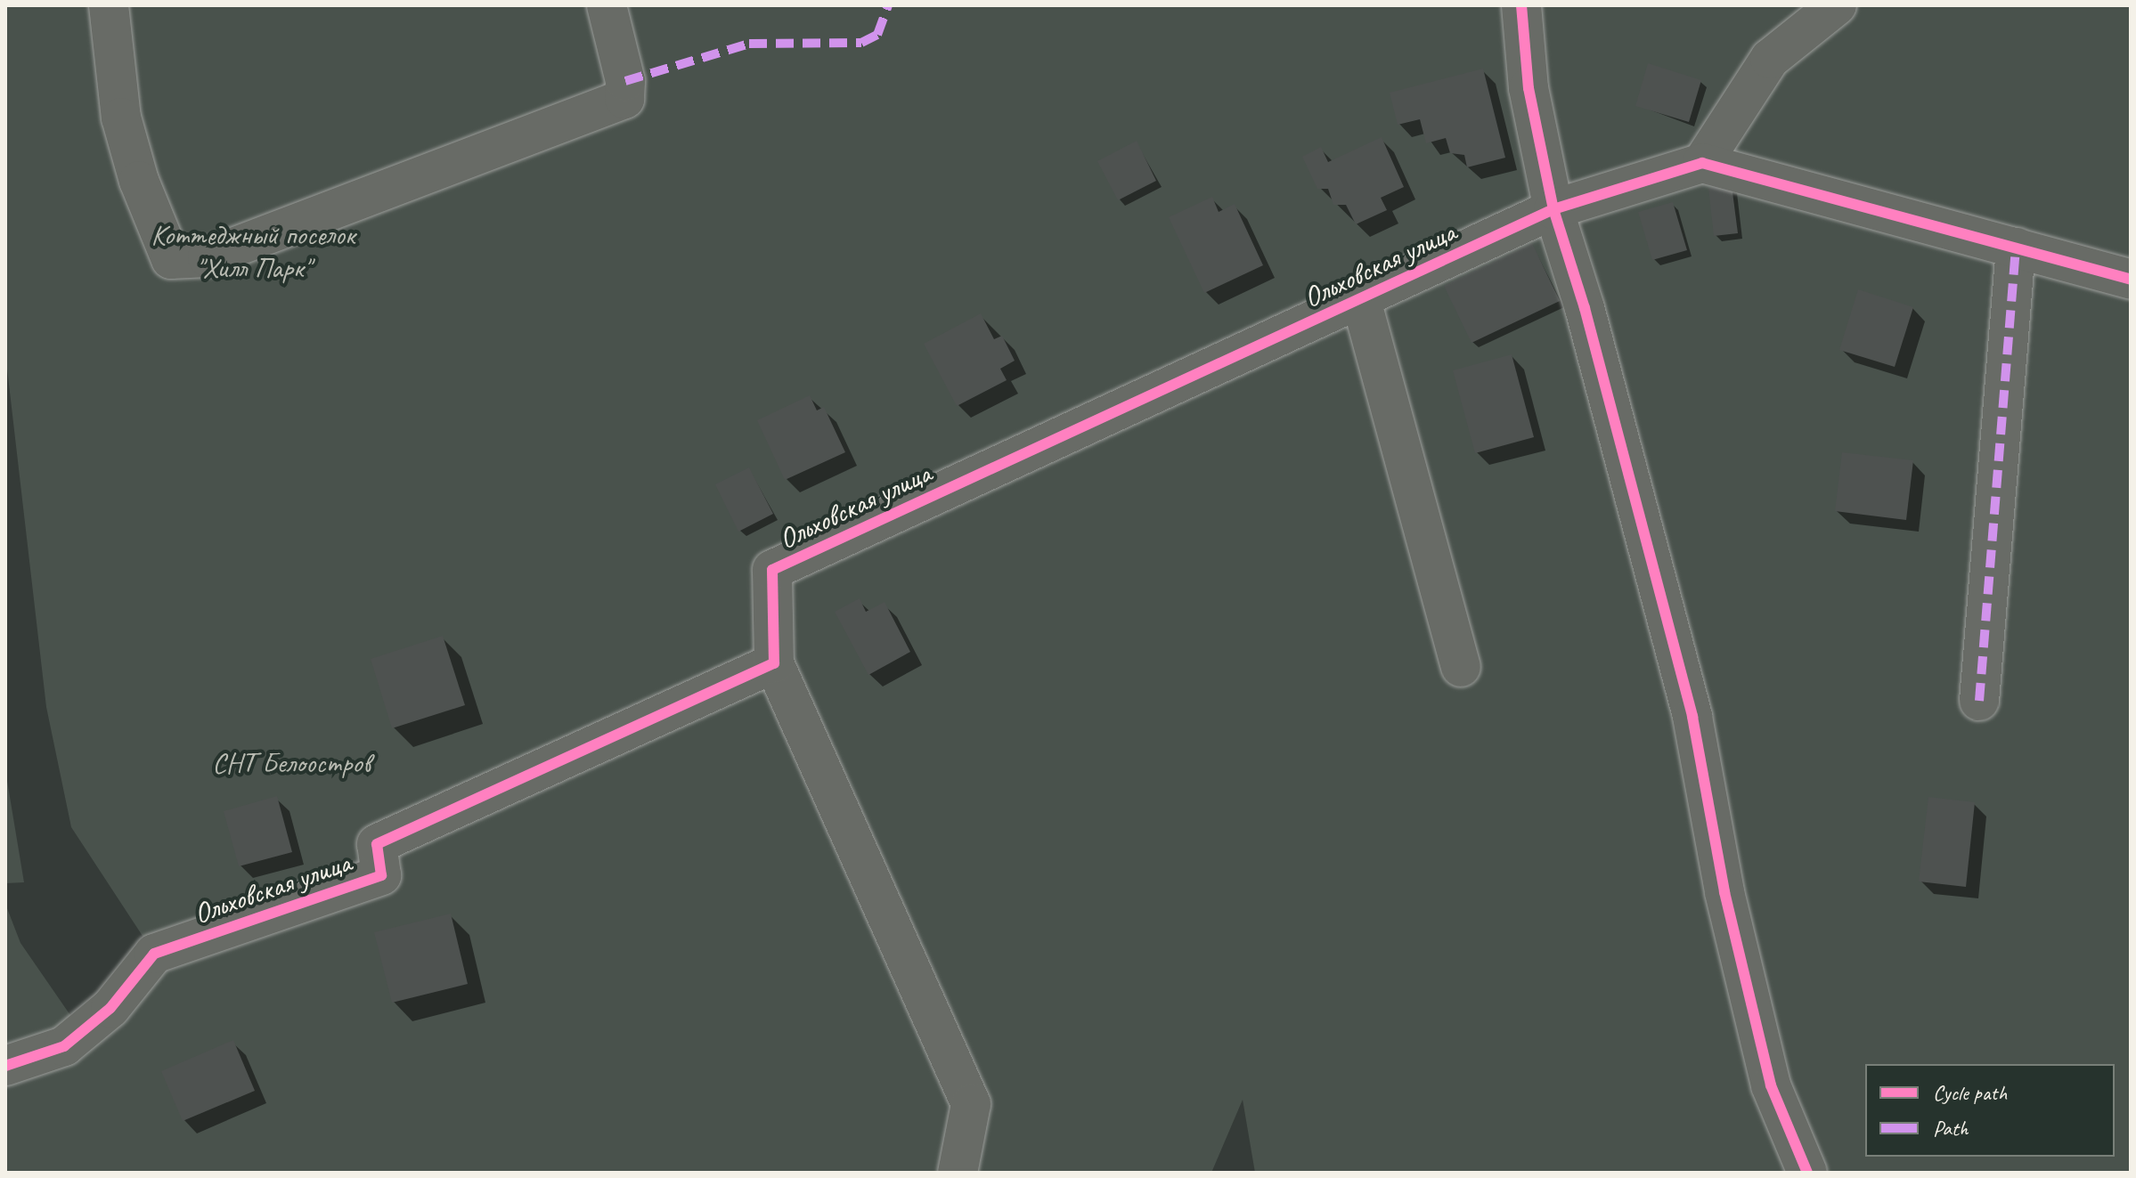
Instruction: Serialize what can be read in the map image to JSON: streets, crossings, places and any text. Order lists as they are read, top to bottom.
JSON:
{
  "streets": {
    "street": ["Ольховская улица"]
  },
  "parks": ["Коттеджный поселок \"Хилл Парк\"", "СНТ Белоостров"],
  "legend": ["Cycle path", "Path"]
}
